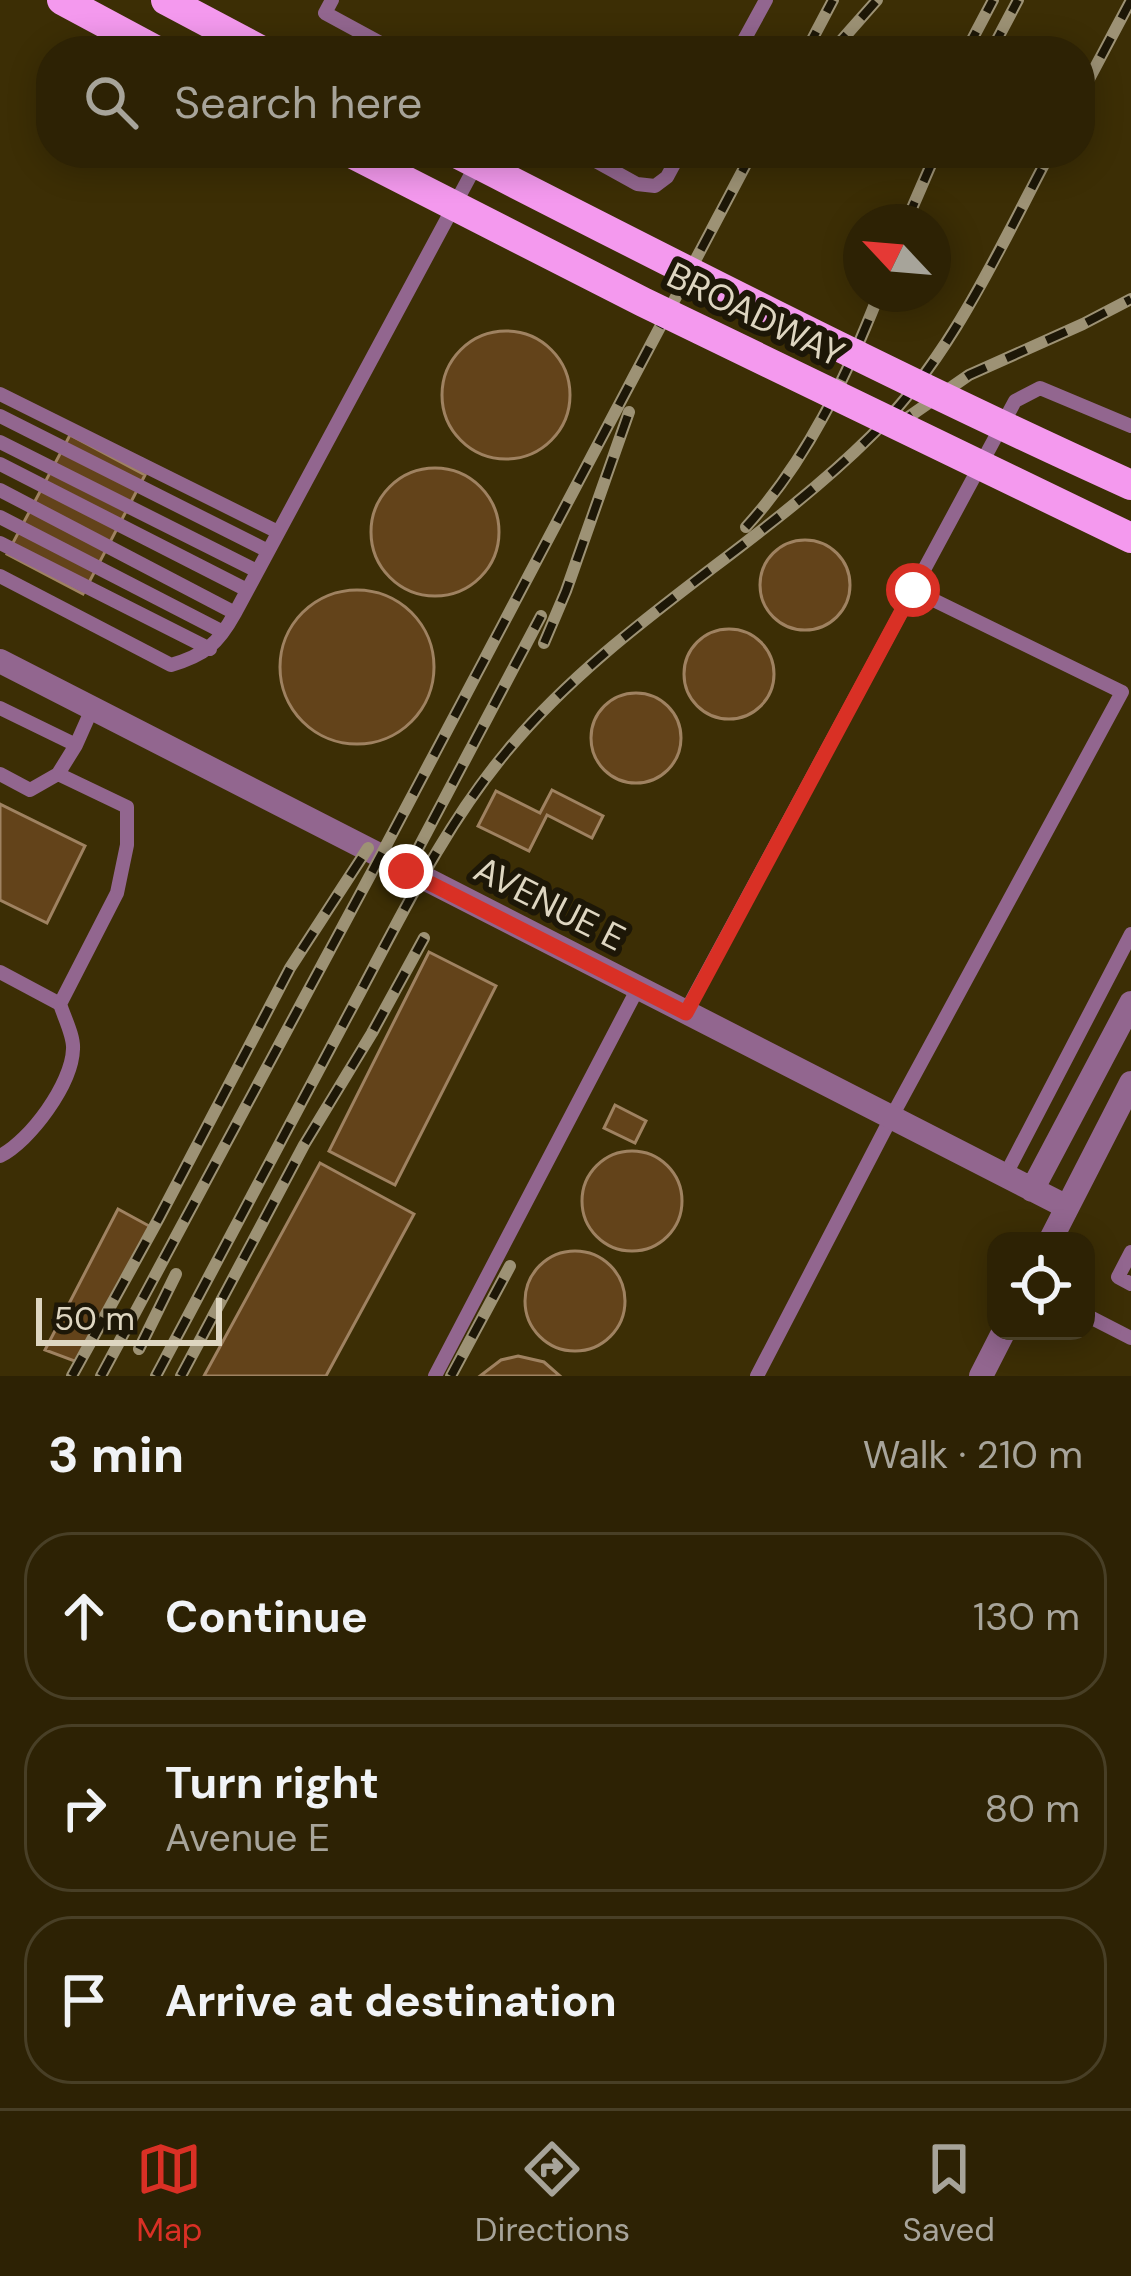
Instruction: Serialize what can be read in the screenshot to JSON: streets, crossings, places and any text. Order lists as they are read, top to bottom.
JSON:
{
  "streets": {
    "main road": ["BROADWAY"],
    "street": ["AVENUE E"]
  },
  "scale_bar": "50 m",
  "north": "top left",
  "page": {
    "search": "Search here",
    "scale": "50 m",
    "heading": ["3 min", "Walk · 210 m"],
    "list": [
      ["Continue", "130 m"],
      ["Turn right", "Avenue E", "80 m"],
      "Arrive at destination"
    ],
    "nav": ["Map", "Directions", "Saved"]
  }
}
